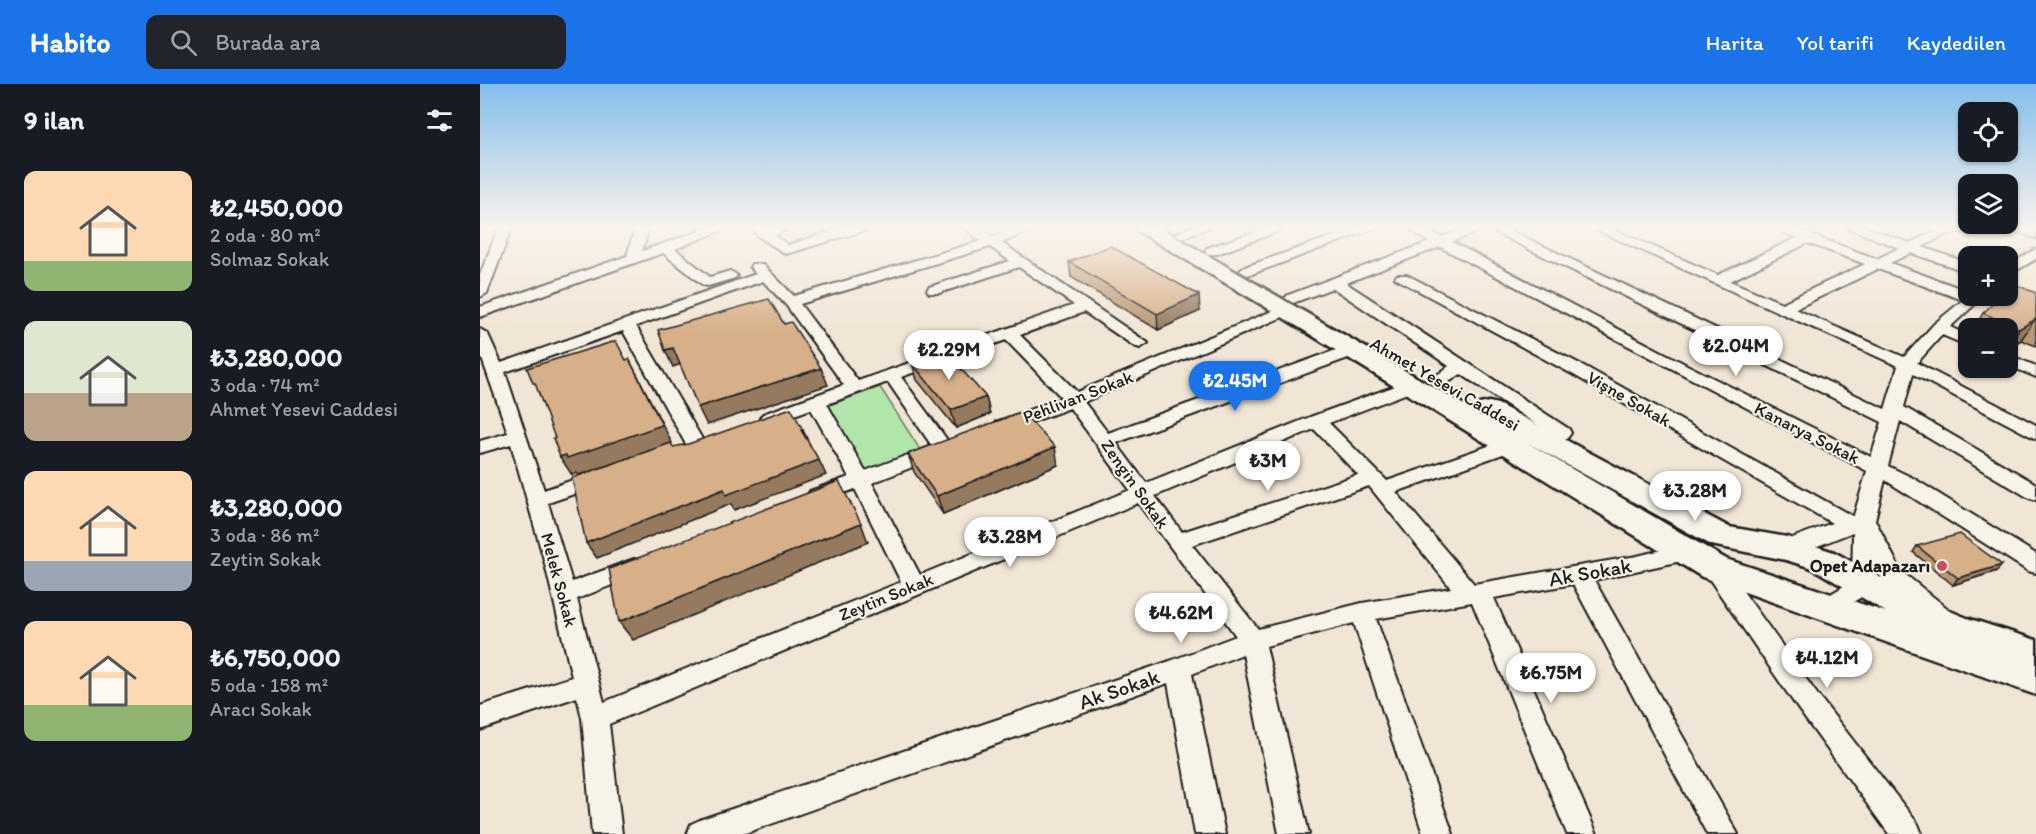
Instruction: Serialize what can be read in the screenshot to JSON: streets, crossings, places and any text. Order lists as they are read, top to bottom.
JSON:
{
  "streets": {
    "main road": ["Ahmet Yesevi Caddesi"],
    "street": [
      "Pehlivan Sokak",
      "Vişne Sokak",
      "Kanarya Sokak",
      "Zengin Sokak",
      "Ak Sokak",
      "Melek Sokak",
      "Zeytin Sokak"
    ]
  },
  "crossings": [
    ["Ahmet Yesevi Caddesi", "Pehlivan Sokak"],
    ["Ahmet Yesevi Caddesi", "Ak Sokak"],
    ["Ahmet Yesevi Caddesi", "Zeytin Sokak"],
    ["Pehlivan Sokak", "Zengin Sokak"],
    ["Zengin Sokak", "Ak Sokak"],
    ["Zengin Sokak", "Zeytin Sokak"],
    ["Melek Sokak", "Zeytin Sokak"]
  ],
  "places": ["Opet Adapazarı"],
  "page": {
    "header": "Habito",
    "search": "Burada ara",
    "nav": ["Harita", "Yol tarifi", "Kaydedilen"],
    "heading": "9 ilan",
    "map_buttons": ["+", "−"],
    "list": [
      {
        "name": "₺2,450,000",
        "note": "2 oda · 80 m² · Solmaz Sokak"
      },
      {
        "name": "₺3,280,000",
        "note": "3 oda · 74 m² · Ahmet Yesevi Caddesi"
      },
      {
        "name": "₺3,280,000",
        "note": "3 oda · 86 m² · Zeytin Sokak"
      },
      {
        "name": "₺6,750,000",
        "note": "5 oda · 158 m² · Aracı Sokak"
      }
    ],
    "price": [
      "₺2.04M",
      "₺2.29M",
      "₺2.45M",
      "₺3M",
      "₺3.28M",
      "₺3.28M",
      "₺4.62M",
      "₺4.12M",
      "₺6.75M"
    ]
  }
}
